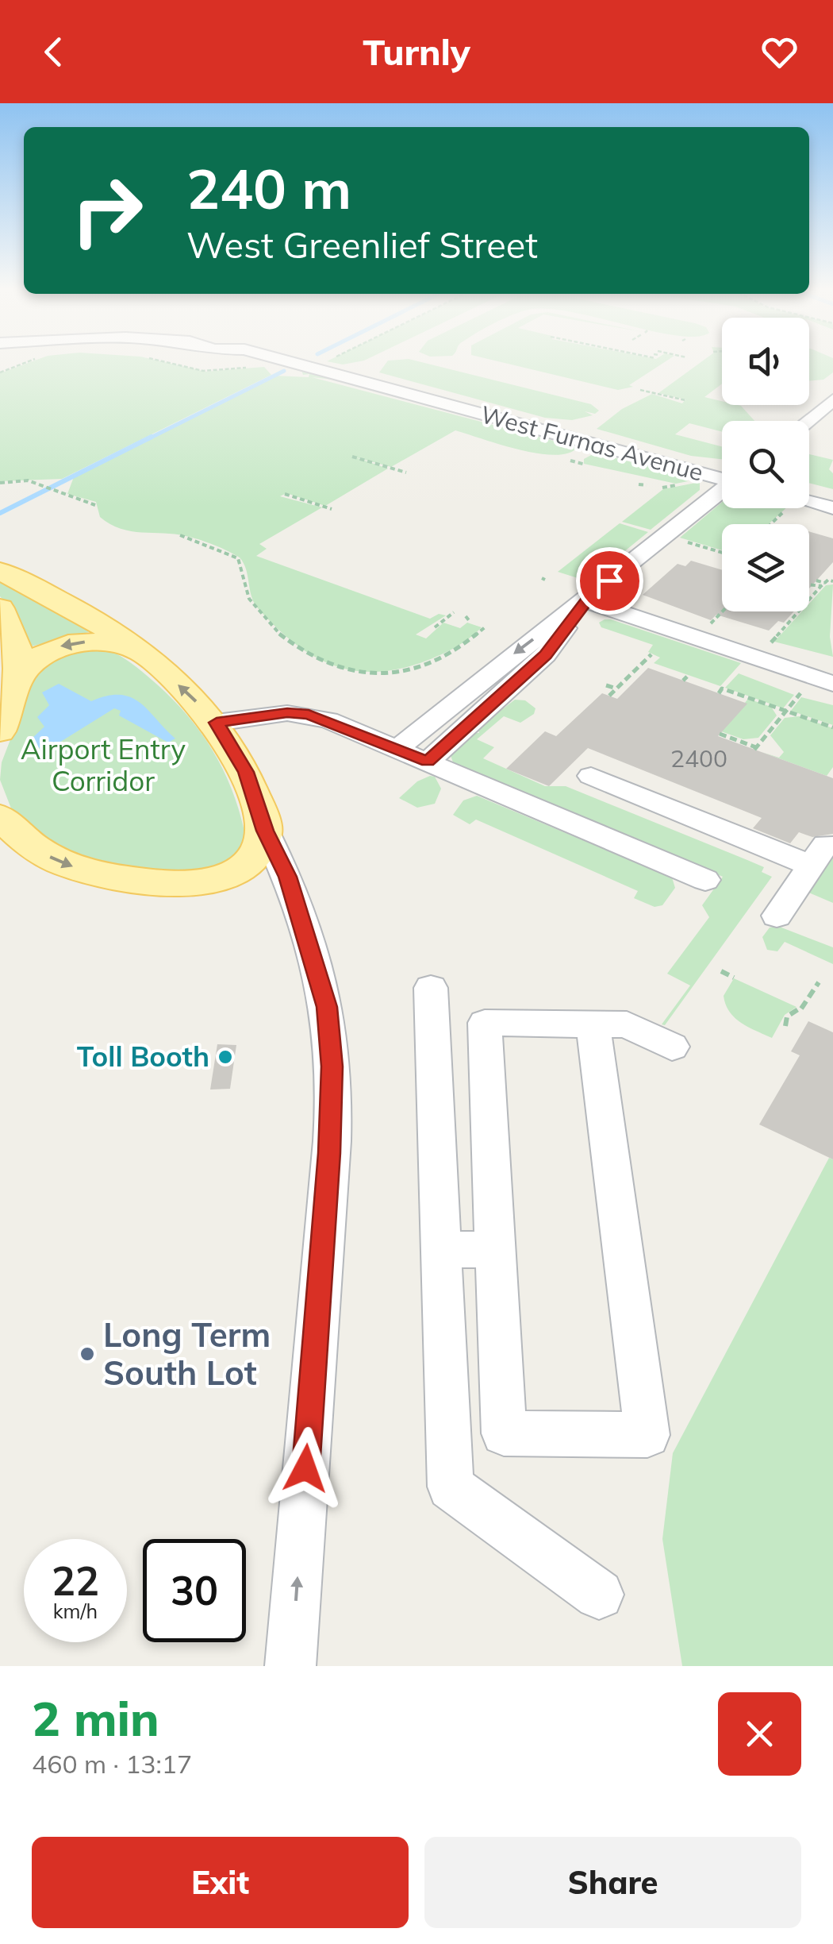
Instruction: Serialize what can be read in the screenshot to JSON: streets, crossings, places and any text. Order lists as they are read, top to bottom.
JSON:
{
  "streets": {
    "street": ["West Furnas Avenue"]
  },
  "parks": ["Airport Entry Corridor"],
  "places": ["Toll Booth", "Long Term South Lot"],
  "house_numbers": ["2400"],
  "page": {
    "header": "Turnly",
    "turn": ["240 m", "West Greenlief Street"],
    "speed": "22 km/h",
    "limit": "30",
    "heading": ["2 min", "460 m · 13:17"],
    "buttons": ["Exit", "Share"]
  }
}
